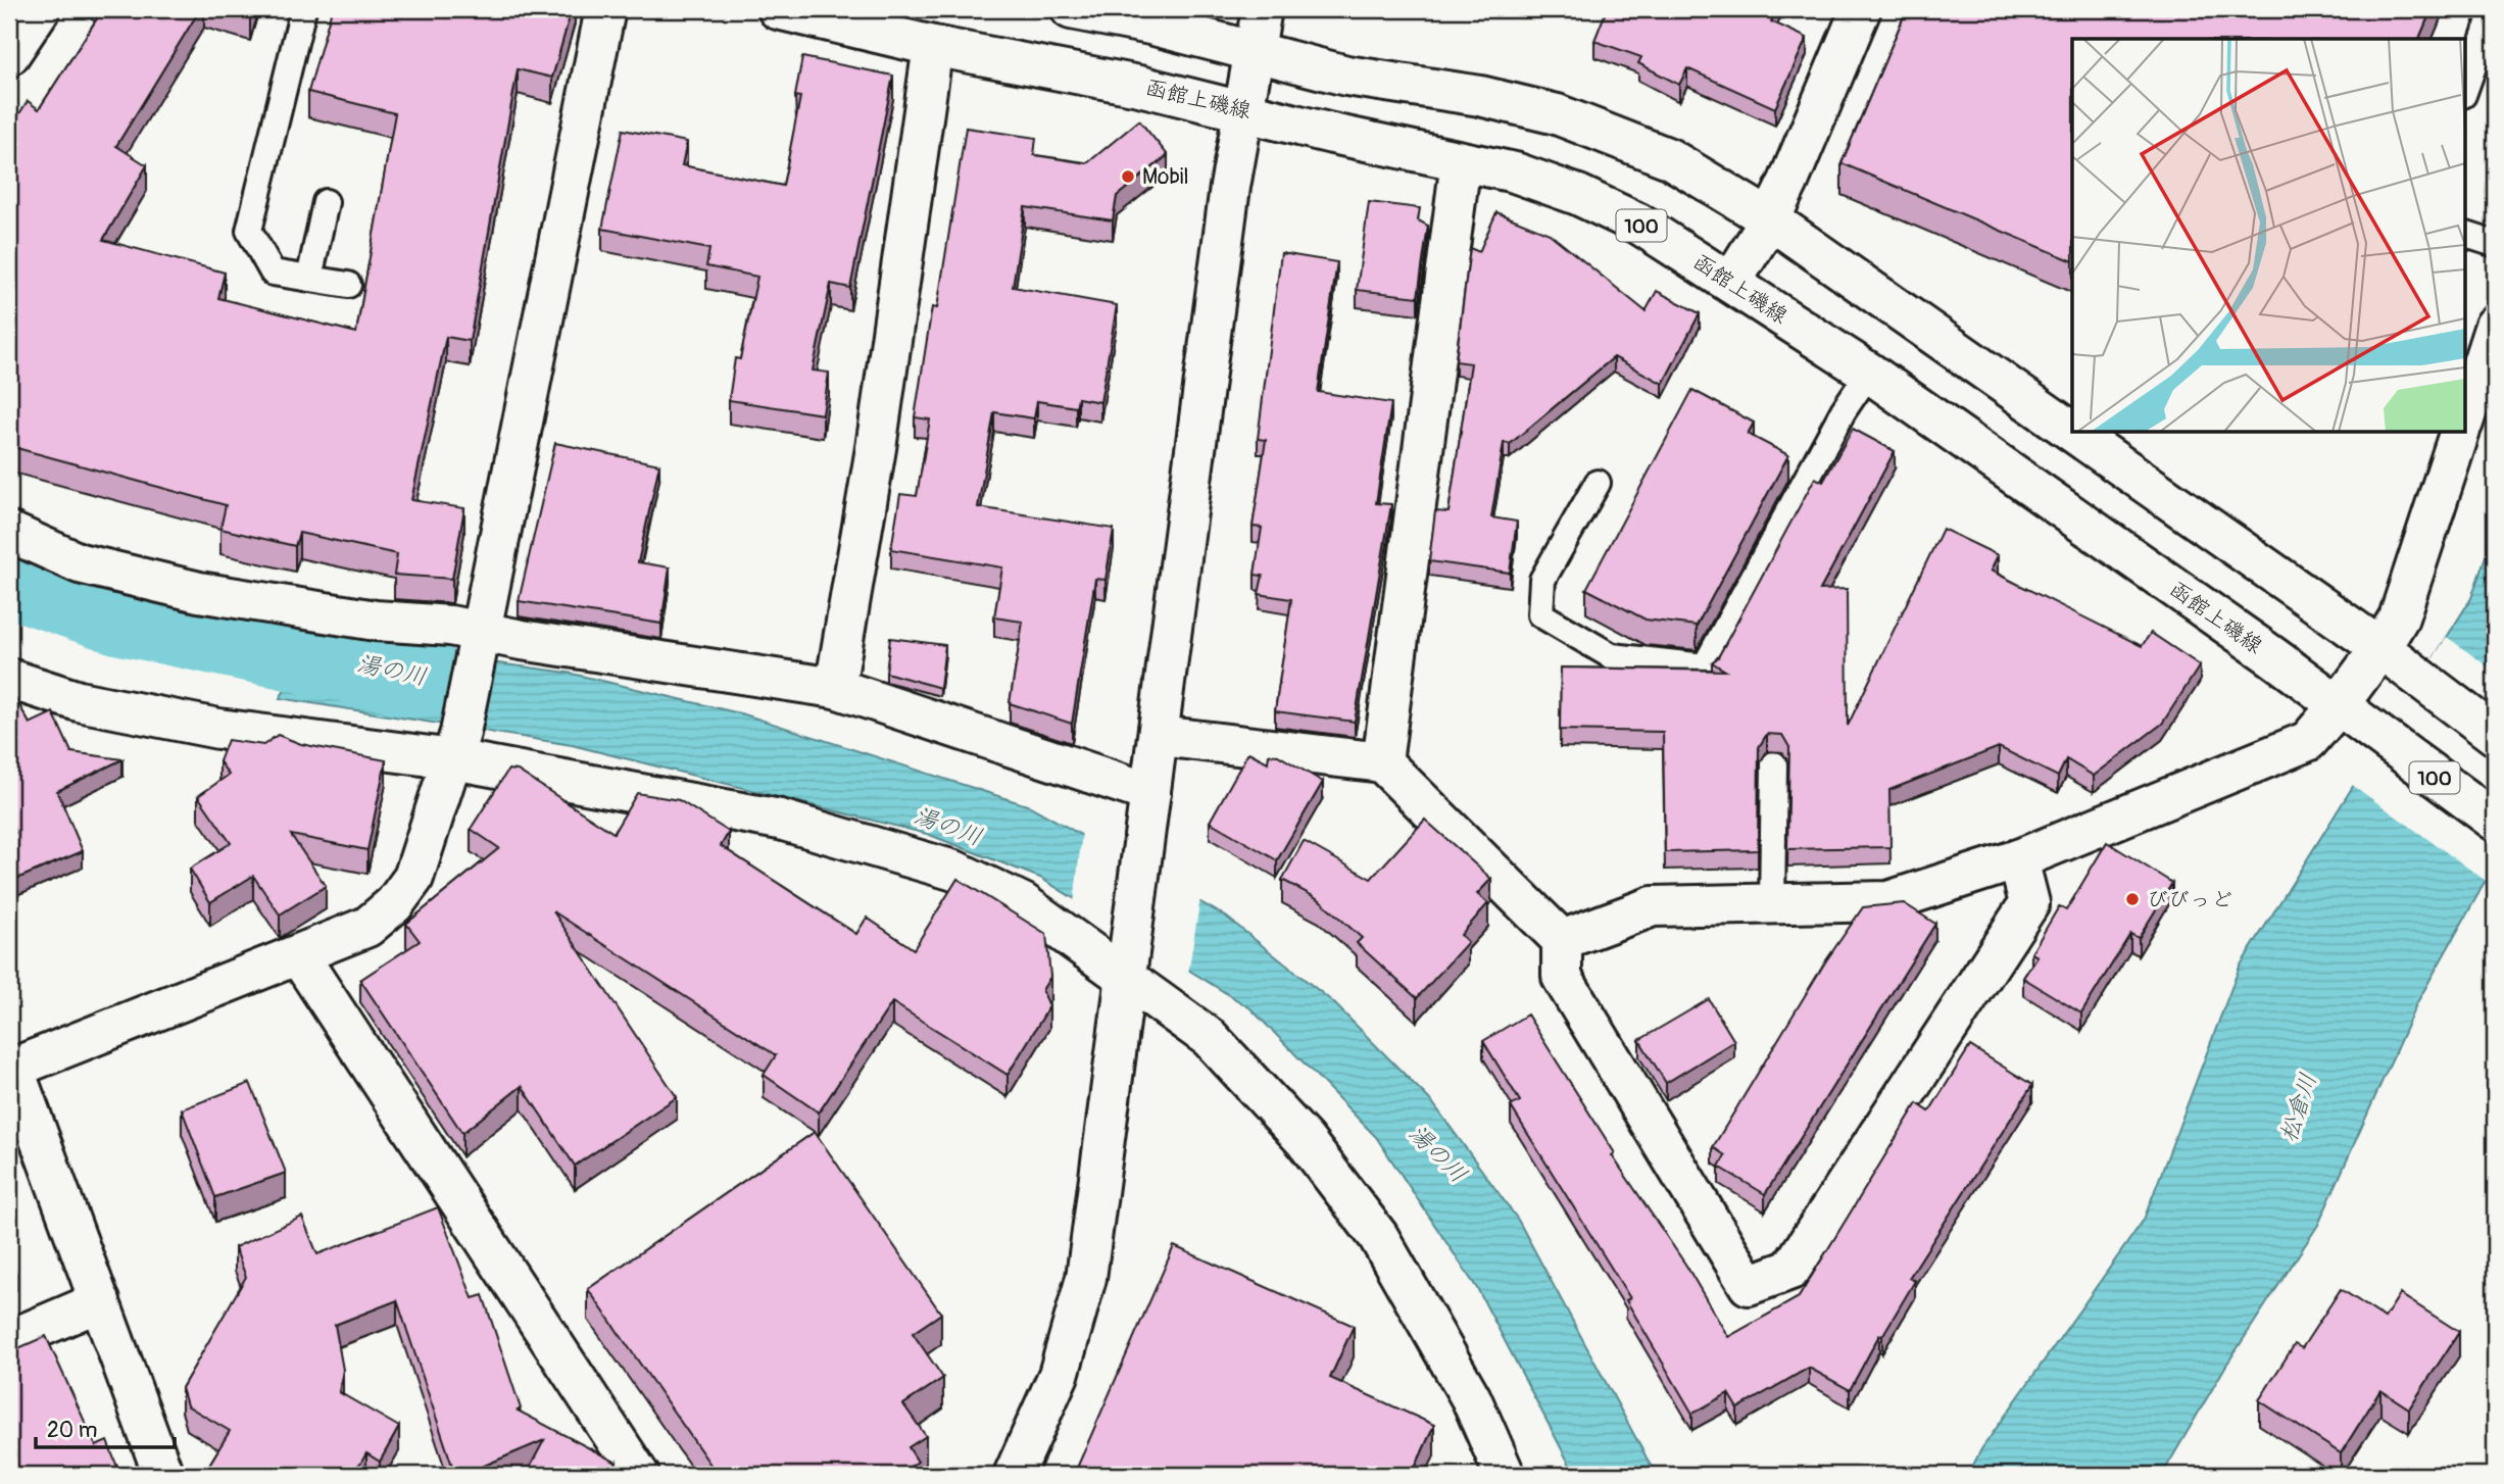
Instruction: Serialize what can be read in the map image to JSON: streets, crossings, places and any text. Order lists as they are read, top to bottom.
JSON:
{
  "streets": {
    "street": ["函館上磯線", "100"]
  },
  "water": ["湯の川", "松倉川"],
  "places": ["Mobil", "びびっど"],
  "scale_bar": "20 m"
}
